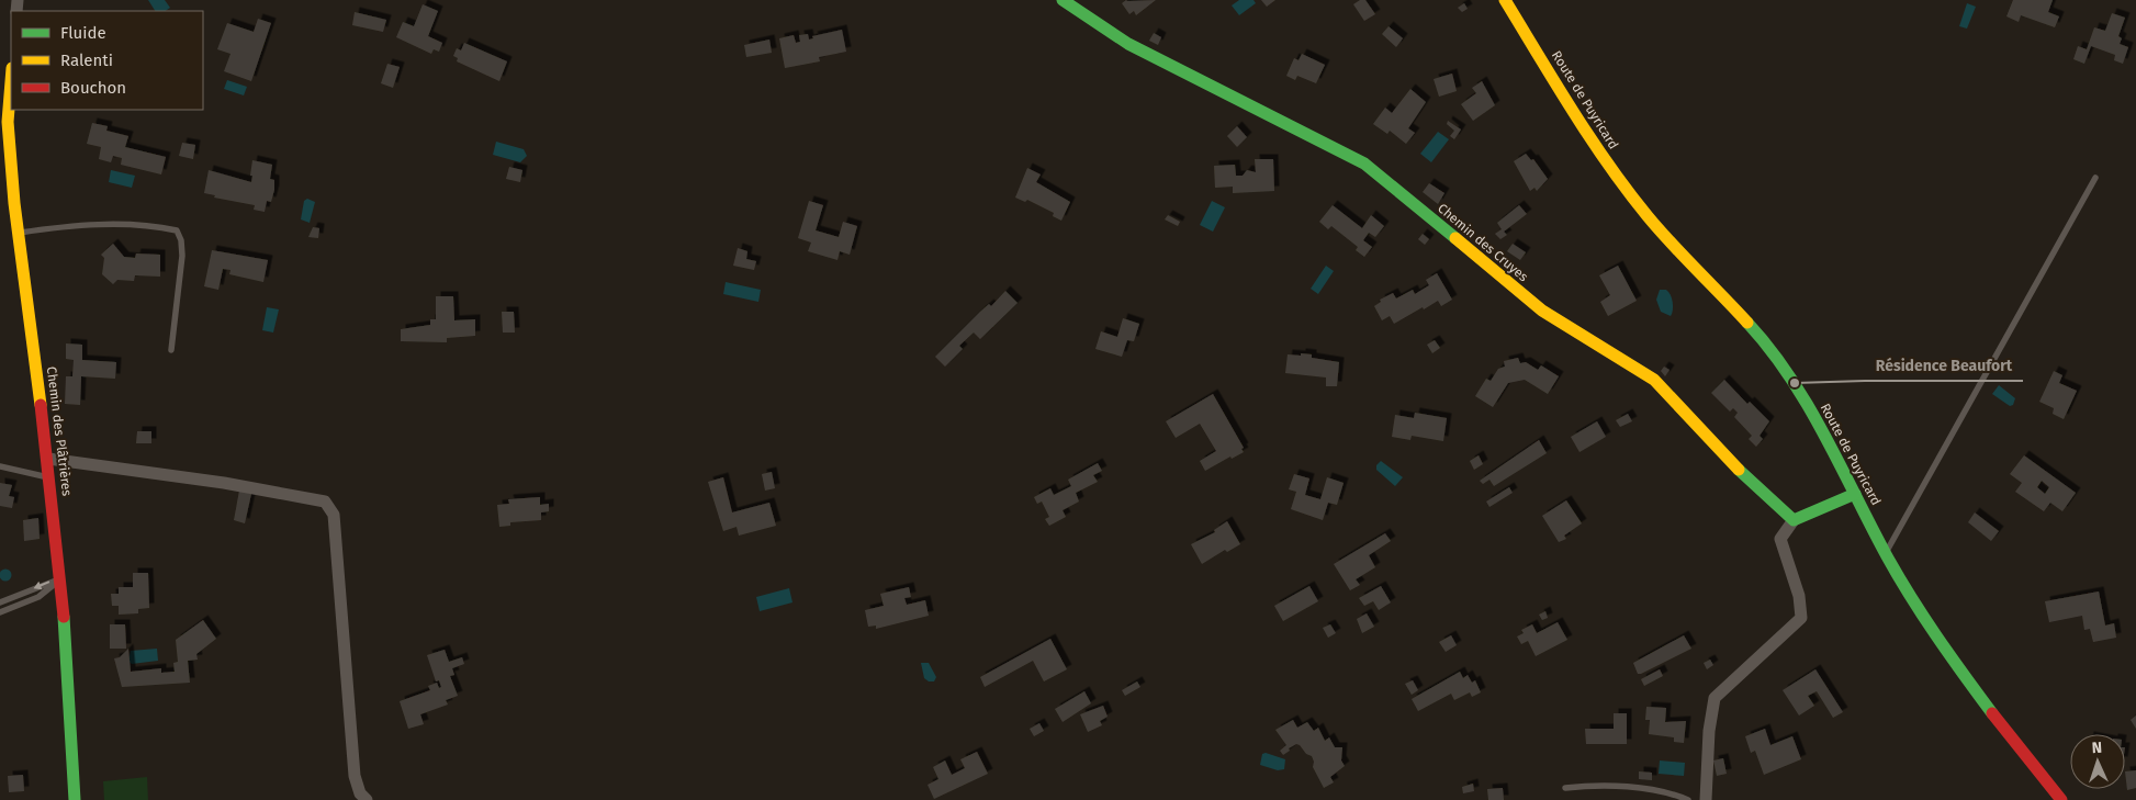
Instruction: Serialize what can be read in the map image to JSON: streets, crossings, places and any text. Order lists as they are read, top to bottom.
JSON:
{
  "streets": {
    "street": ["Route de Puyricard", "Chemin des Cruyes", "Chemin des Plâtrières"]
  },
  "places": ["Résidence Beaufort"],
  "legend": ["Fluide", "Ralenti", "Bouchon"],
  "north": "top"
}
